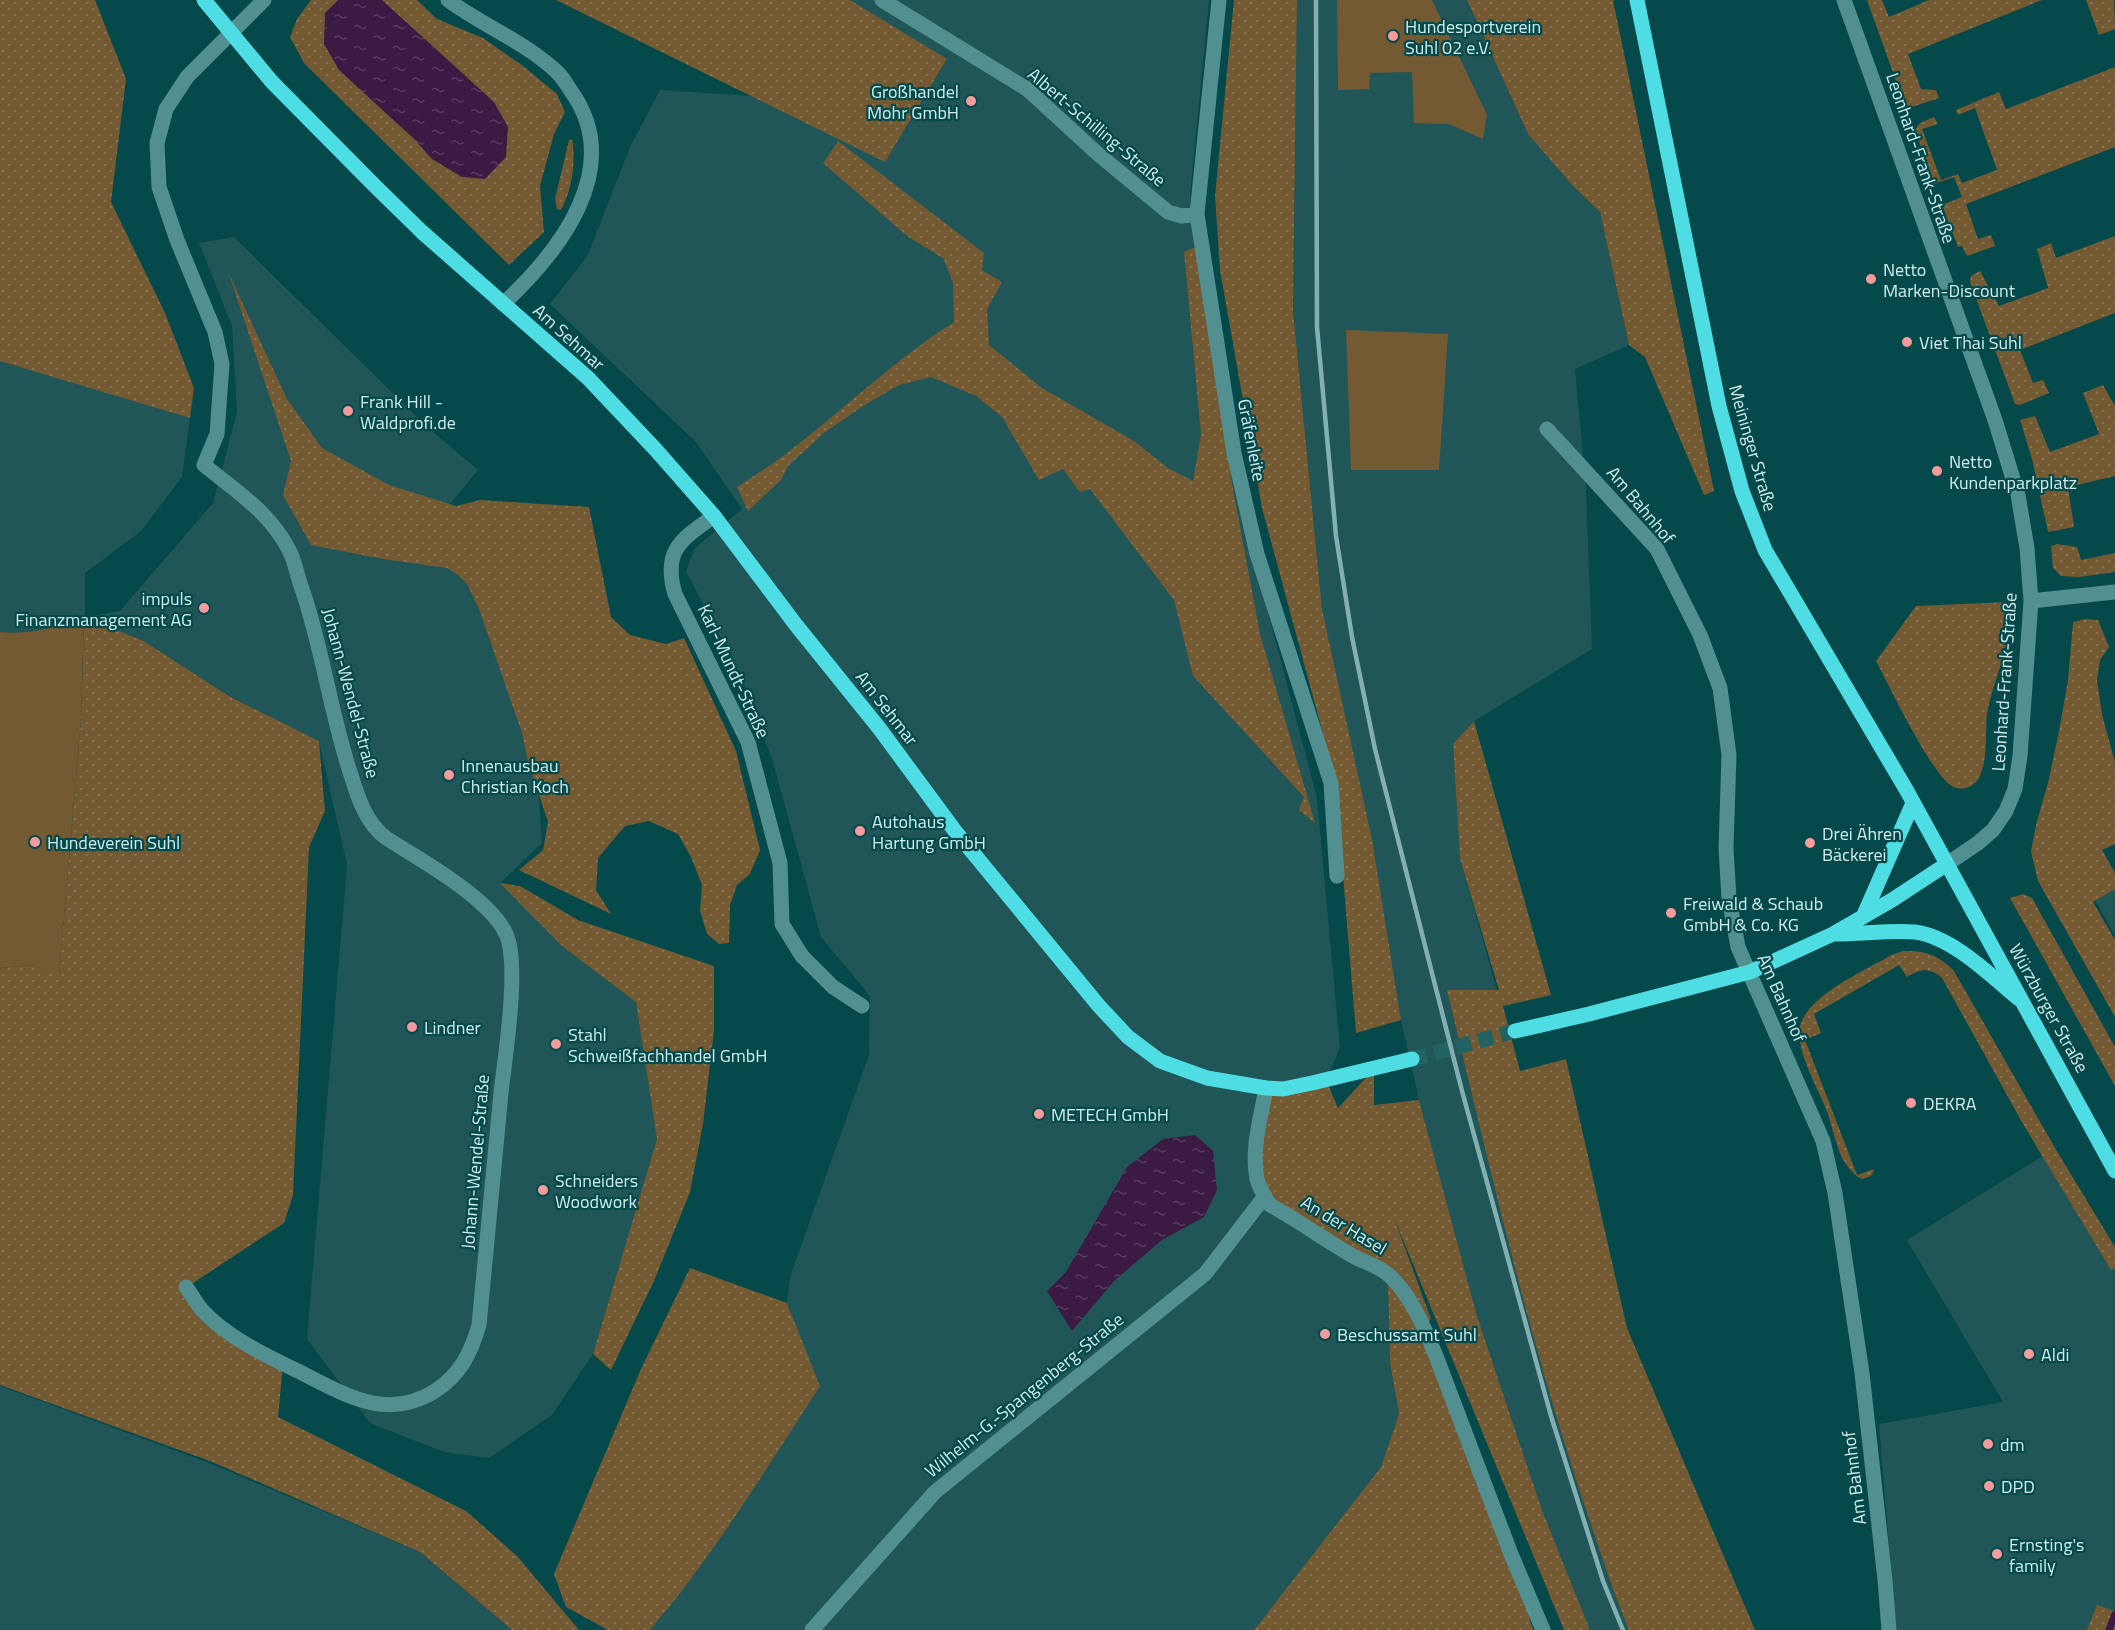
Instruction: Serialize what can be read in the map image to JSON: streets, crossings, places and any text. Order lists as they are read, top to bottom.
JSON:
{
  "streets": {
    "main road": ["Am Sehmar", "Meininger Straße", "Würzburger Straße"],
    "street": [
      "Albert-Schilling-Straße",
      "Leonhard-Frank-Straße",
      "Gräfenleite",
      "Am Bahnhof",
      "Karl-Mundt-Straße",
      "Johann-Wendel-Straße",
      "An der Hasel",
      "Wilhelm-G.-Spangenberg-Straße"
    ]
  },
  "crossings": [
    ["Albert-Schilling-Straße", "Gräfenleite"],
    ["Leonhard-Frank-Straße", "Meininger Straße"],
    ["Leonhard-Frank-Straße", "Würzburger Straße"],
    ["Am Sehmar", "Karl-Mundt-Straße"],
    ["Am Sehmar", "Johann-Wendel-Straße"],
    ["Meininger Straße", "Würzburger Straße"],
    ["An der Hasel", "Wilhelm-G.-Spangenberg-Straße"]
  ],
  "places": [
    "Hundesportverein Suhl 02 e.V.",
    "Großhandel Mohr GmbH",
    "Netto Marken-Discount",
    "Viet Thai Suhl",
    "Frank Hill - Waldprofi.de",
    "Netto Kundenparkplatz",
    "impuls Finanzmanagement AG",
    "Innenausbau Christian Koch",
    "Autohaus Hartung GmbH",
    "Hundeverein Suhl",
    "Drei Ähren Bäckerei",
    "Freiwald & Schaub GmbH & Co. KG",
    "Lindner",
    "Stahl Schweißfachhandel GmbH",
    "DEKRA",
    "METECH GmbH",
    "Schneiders Woodwork",
    "Beschussamt Suhl",
    "Aldi",
    "dm",
    "DPD",
    "Ernsting's family"
  ]
}
